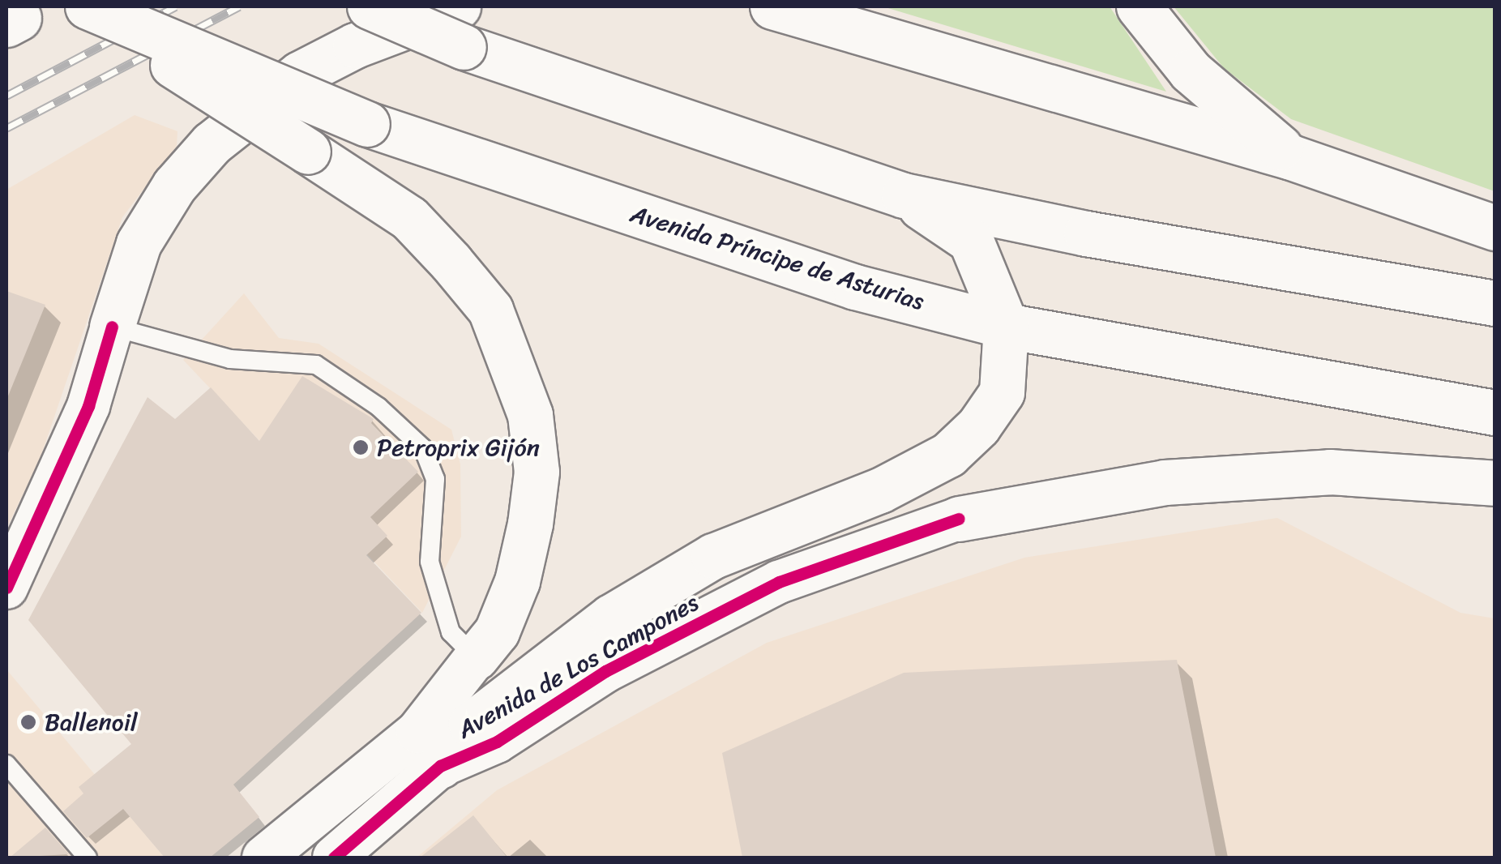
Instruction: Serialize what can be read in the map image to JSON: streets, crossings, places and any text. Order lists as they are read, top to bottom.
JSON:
{
  "streets": {
    "highway": ["Avenida Príncipe de Asturias"],
    "street": ["Avenida de Los Campones"]
  },
  "places": ["Petroprix Gijón", "Ballenoil"]
}
